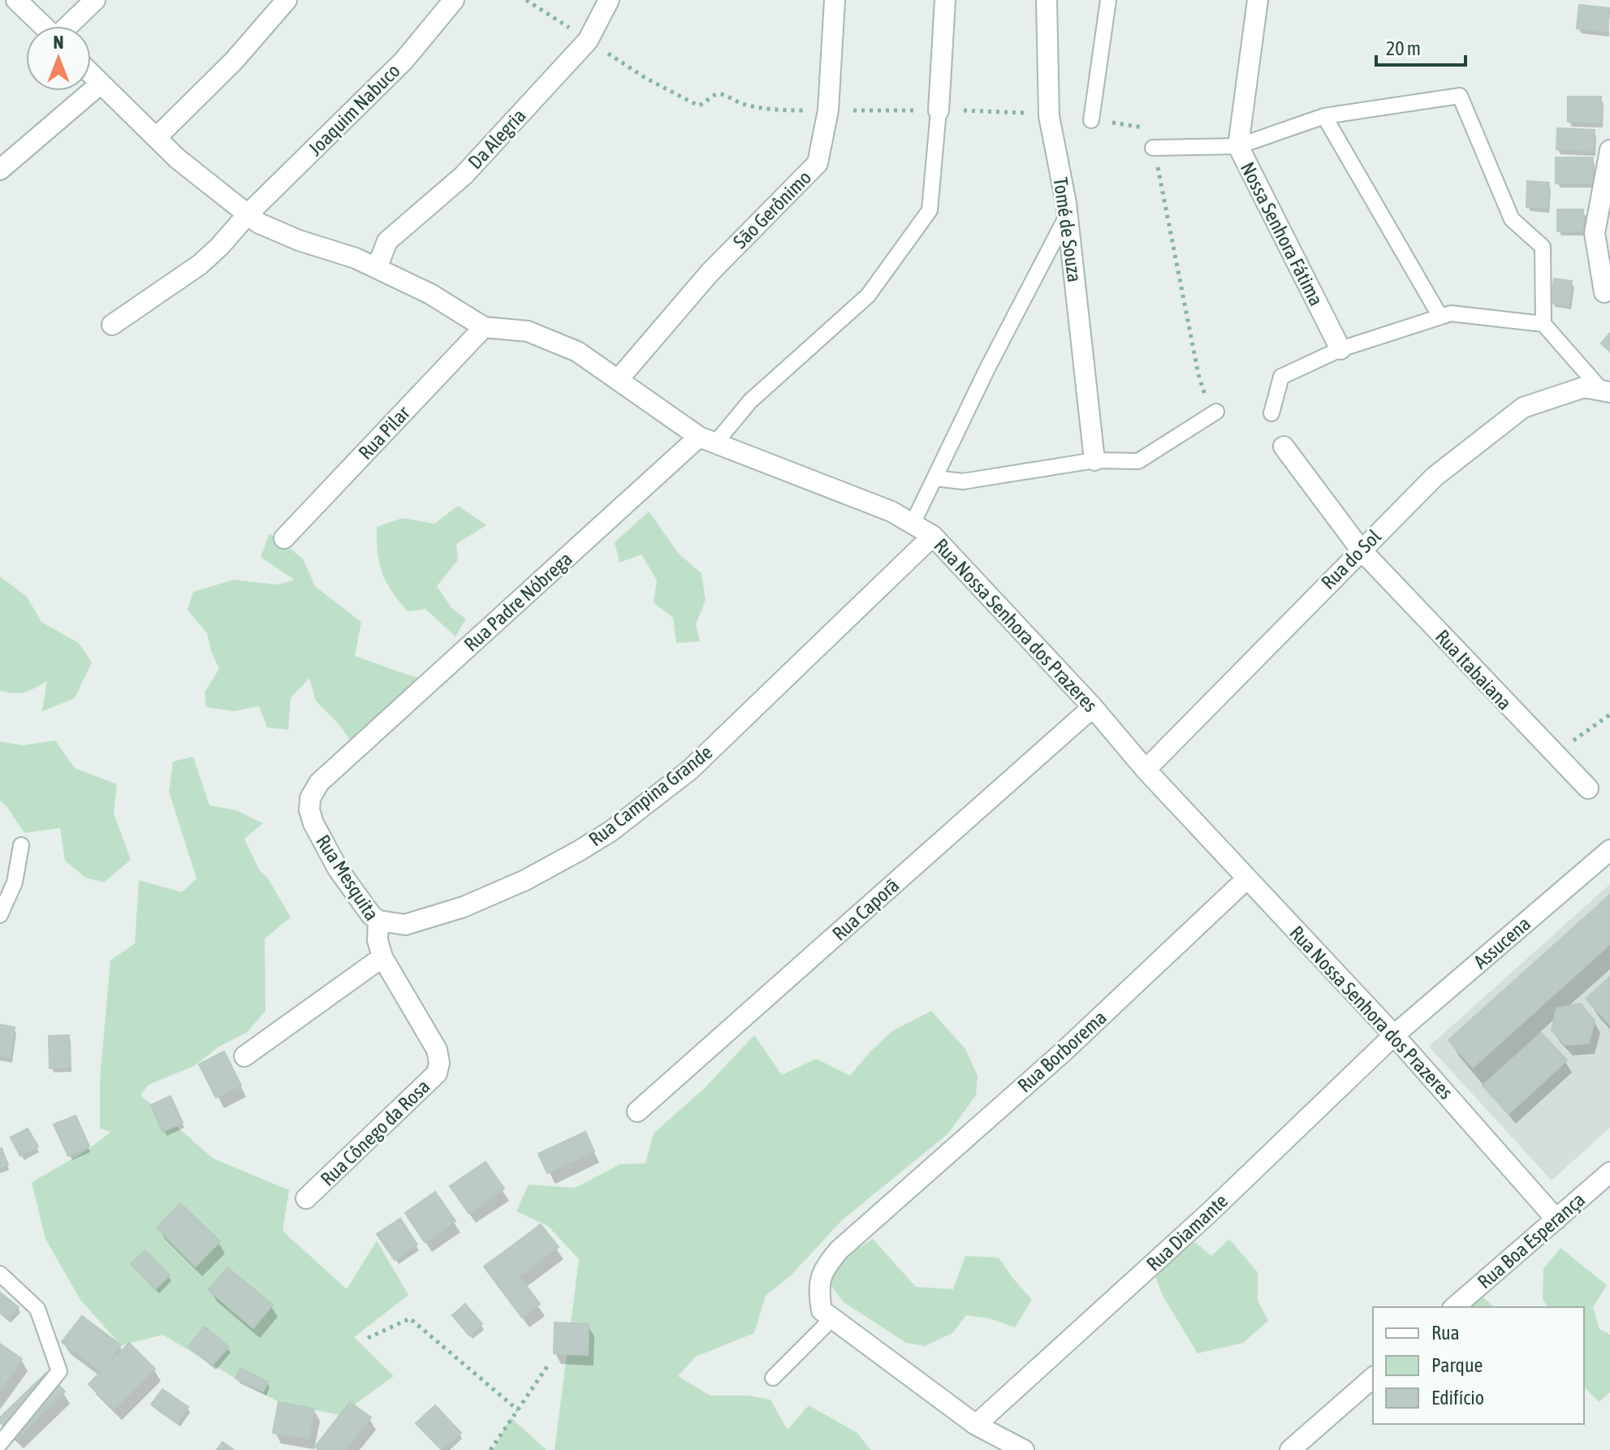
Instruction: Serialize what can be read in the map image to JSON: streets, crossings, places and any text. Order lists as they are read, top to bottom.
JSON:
{
  "streets": {
    "street": [
      "Joaquim Nabuco",
      "Da Alegria",
      "São Gerônimo",
      "Tomé de Souza",
      "Nossa Senhora Fátima",
      "Rua Pilar",
      "Rua do Sol",
      "Rua Padre Nóbrega",
      "Rua Nossa Senhora dos Prazeres",
      "Rua Itabaiana",
      "Rua Campina Grande",
      "Rua Mesquita",
      "Rua Caporã",
      "Assucena",
      "Rua Borborema",
      "Rua Cônego da Rosa",
      "Rua Diamante",
      "Rua Boa Esperança"
    ]
  },
  "crossings": [
    ["Joaquim Nabuco", "Rua Nossa Senhora dos Prazeres"],
    ["Da Alegria", "Rua Nossa Senhora dos Prazeres"],
    ["São Gerônimo", "Rua Nossa Senhora dos Prazeres"],
    ["Rua Pilar", "Rua Nossa Senhora dos Prazeres"],
    ["Rua do Sol", "Rua Nossa Senhora dos Prazeres"],
    ["Rua do Sol", "Rua Itabaiana"],
    ["Rua Padre Nóbrega", "Rua Nossa Senhora dos Prazeres"],
    ["Rua Padre Nóbrega", "Rua Mesquita"],
    ["Rua Nossa Senhora dos Prazeres", "Rua Campina Grande"],
    ["Rua Nossa Senhora dos Prazeres", "Rua Caporã"],
    ["Rua Nossa Senhora dos Prazeres", "Assucena"],
    ["Rua Nossa Senhora dos Prazeres", "Rua Borborema"],
    ["Rua Nossa Senhora dos Prazeres", "Rua Diamante"],
    ["Rua Nossa Senhora dos Prazeres", "Rua Boa Esperança"],
    ["Rua Campina Grande", "Rua Mesquita"],
    ["Rua Mesquita", "Rua Cônego da Rosa"],
    ["Assucena", "Rua Diamante"]
  ],
  "legend": ["Rua", "Parque", "Edifício"],
  "scale_bar": "20 m",
  "north": "top"
}
